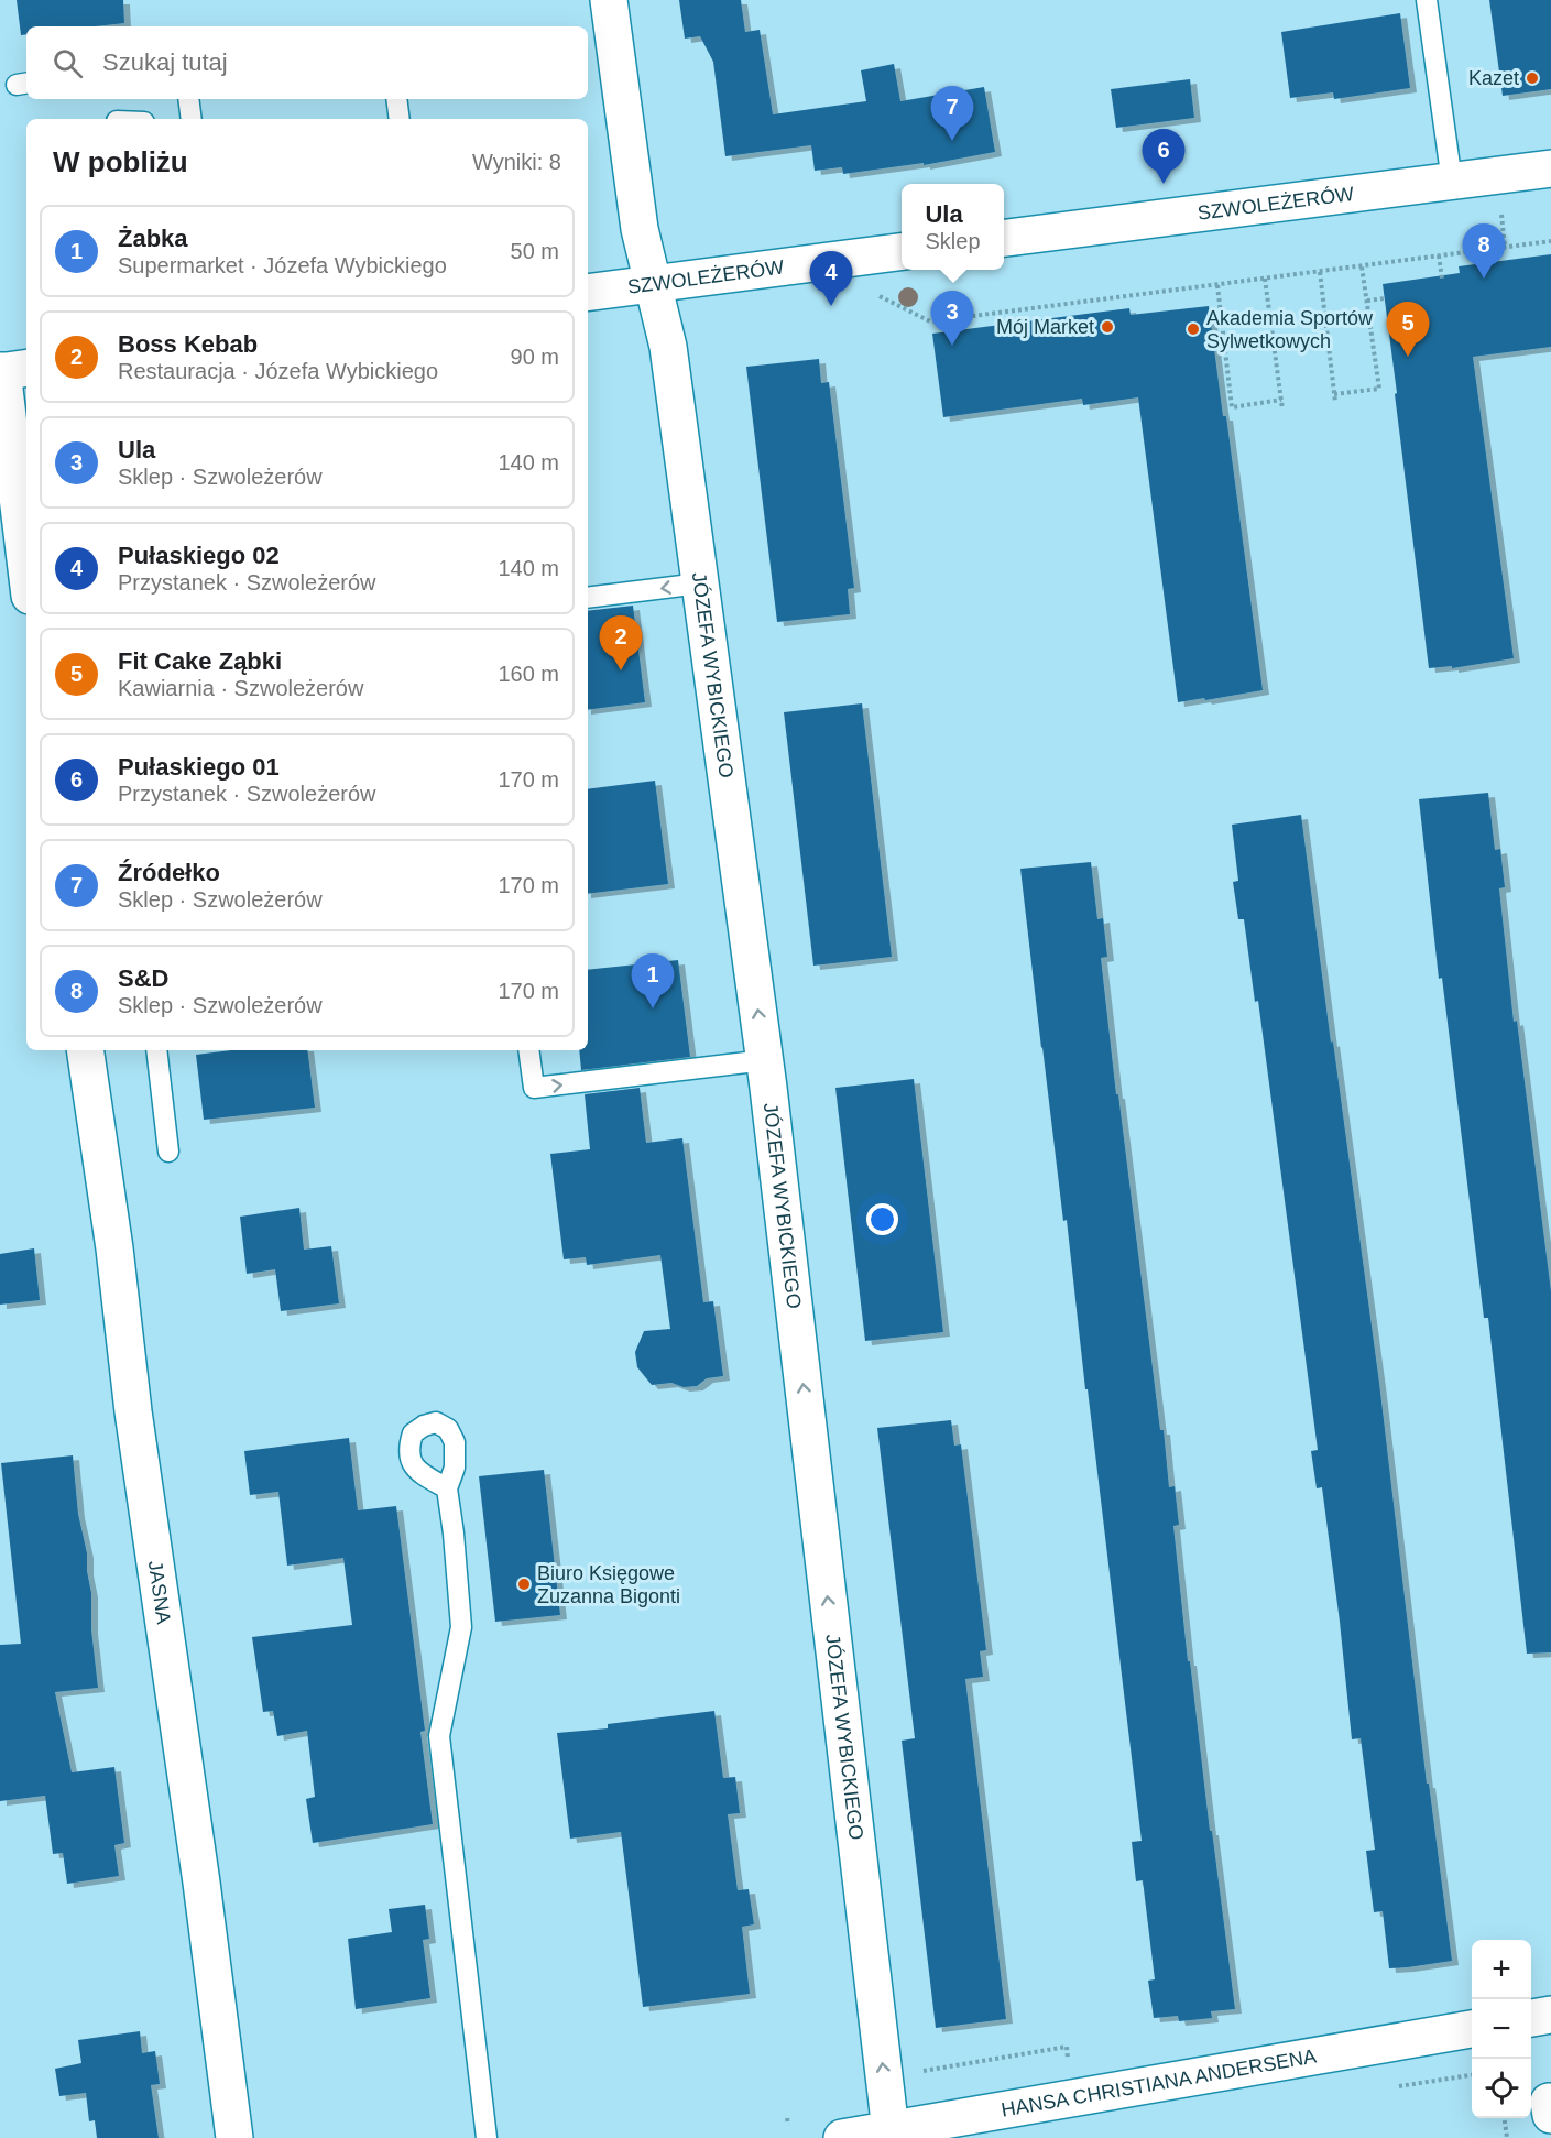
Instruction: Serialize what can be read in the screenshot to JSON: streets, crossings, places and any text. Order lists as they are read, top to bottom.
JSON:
{
  "streets": {
    "street": [
      "SZWOLEŻERÓW",
      "JÓZEFA WYBICKIEGO",
      "JASNA",
      "HANSA CHRISTIANA ANDERSENA"
    ]
  },
  "crossings": [
    ["SZWOLEŻERÓW", "JÓZEFA WYBICKIEGO"],
    ["JÓZEFA WYBICKIEGO", "HANSA CHRISTIANA ANDERSENA"]
  ],
  "one_way": ["JÓZEFA WYBICKIEGO"],
  "places": [
    "Kazet",
    "Mój Market",
    "Akademia Sportów Sylwetkowych",
    "Biuro Księgowe Zuzanna Bigonti"
  ],
  "page": {
    "search": "Szukaj tutaj",
    "pins": [
      "7",
      "6",
      "8",
      "4",
      "3",
      "5",
      "2",
      "1"
    ],
    "heading": ["W pobliżu", "Wyniki: 8"],
    "popup": ["Ula", "Sklep"],
    "list": [
      {
        "mark": "1",
        "name": "Żabka",
        "note": "Supermarket · Józefa Wybickiego",
        "value": "50 m"
      },
      {
        "mark": "2",
        "name": "Boss Kebab",
        "note": "Restauracja · Józefa Wybickiego",
        "value": "90 m"
      },
      {
        "mark": "3",
        "name": "Ula",
        "note": "Sklep · Szwoleżerów",
        "value": "140 m"
      },
      {
        "mark": "4",
        "name": "Pułaskiego 02",
        "note": "Przystanek · Szwoleżerów",
        "value": "140 m"
      },
      {
        "mark": "5",
        "name": "Fit Cake Ząbki",
        "note": "Kawiarnia · Szwoleżerów",
        "value": "160 m"
      },
      {
        "mark": "6",
        "name": "Pułaskiego 01",
        "note": "Przystanek · Szwoleżerów",
        "value": "170 m"
      },
      {
        "mark": "7",
        "name": "Źródełko",
        "note": "Sklep · Szwoleżerów",
        "value": "170 m"
      },
      {
        "mark": "8",
        "name": "S&D",
        "note": "Sklep · Szwoleżerów",
        "value": "170 m"
      }
    ],
    "map_buttons": ["+", "−"]
  }
}
